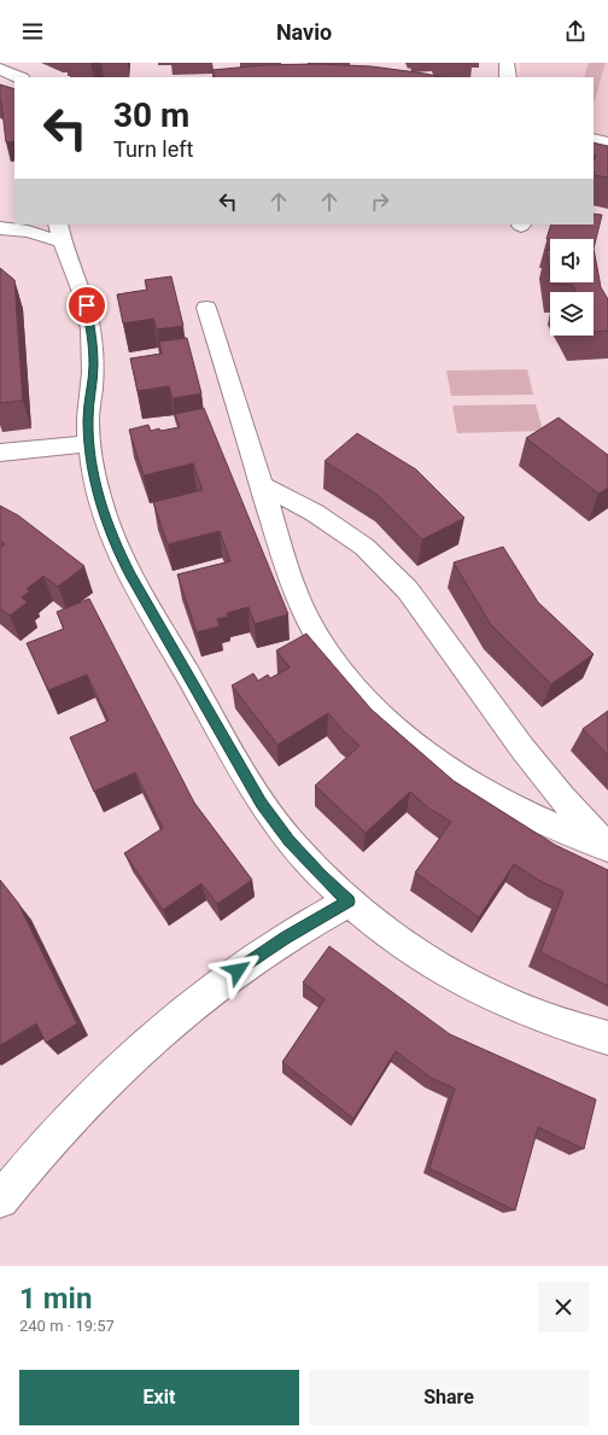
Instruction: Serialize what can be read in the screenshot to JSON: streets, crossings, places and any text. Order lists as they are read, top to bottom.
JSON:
{
  "page": {
    "header": "Navio",
    "turn": ["30 m", "Turn left"],
    "heading": ["1 min", "240 m · 19:57"],
    "buttons": ["Exit", "Share"]
  }
}
